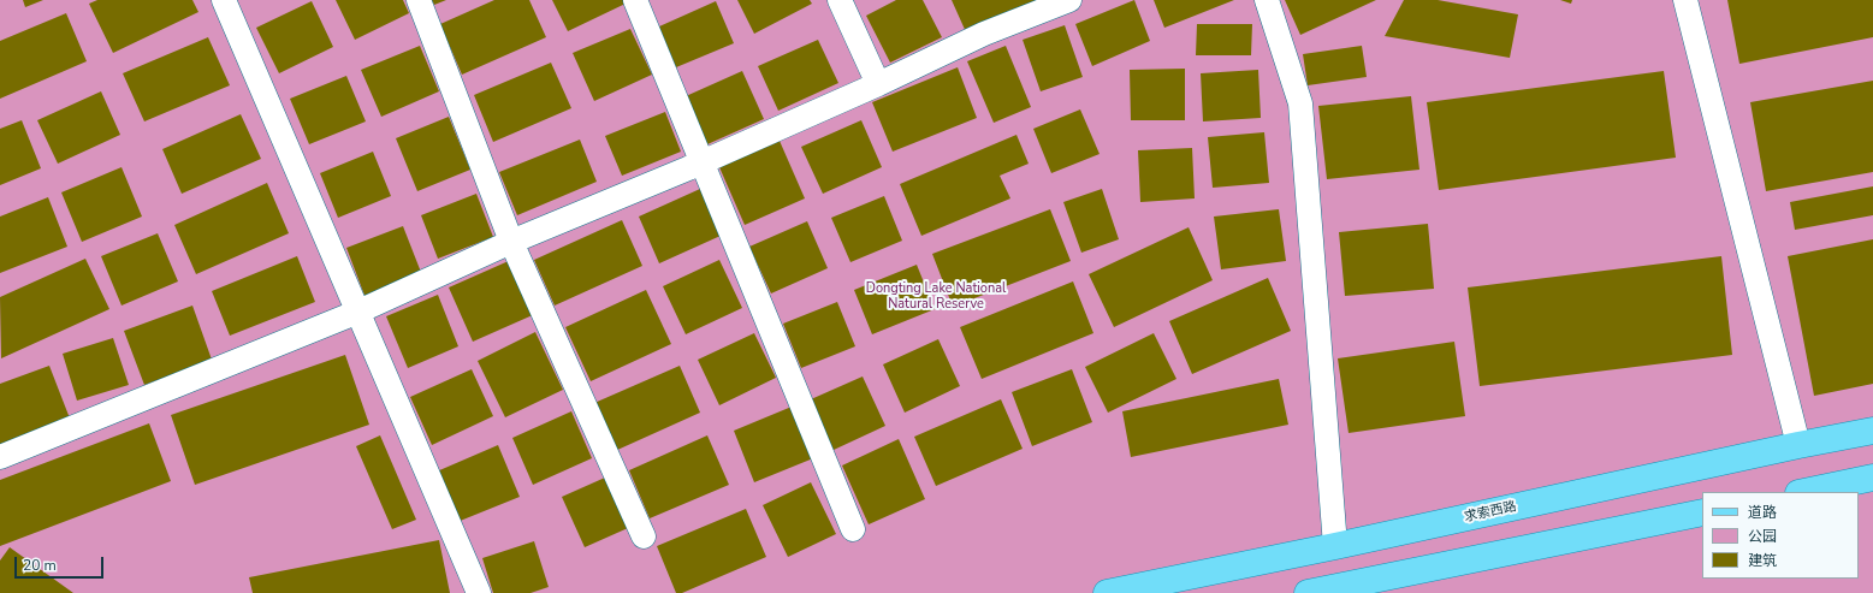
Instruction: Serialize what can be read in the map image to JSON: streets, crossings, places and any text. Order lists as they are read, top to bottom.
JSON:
{
  "streets": {
    "main road": ["求索西路"]
  },
  "parks": ["Dongting Lake National Natural Reserve"],
  "legend": ["道路", "公园", "建筑"],
  "scale_bar": "20 m"
}
